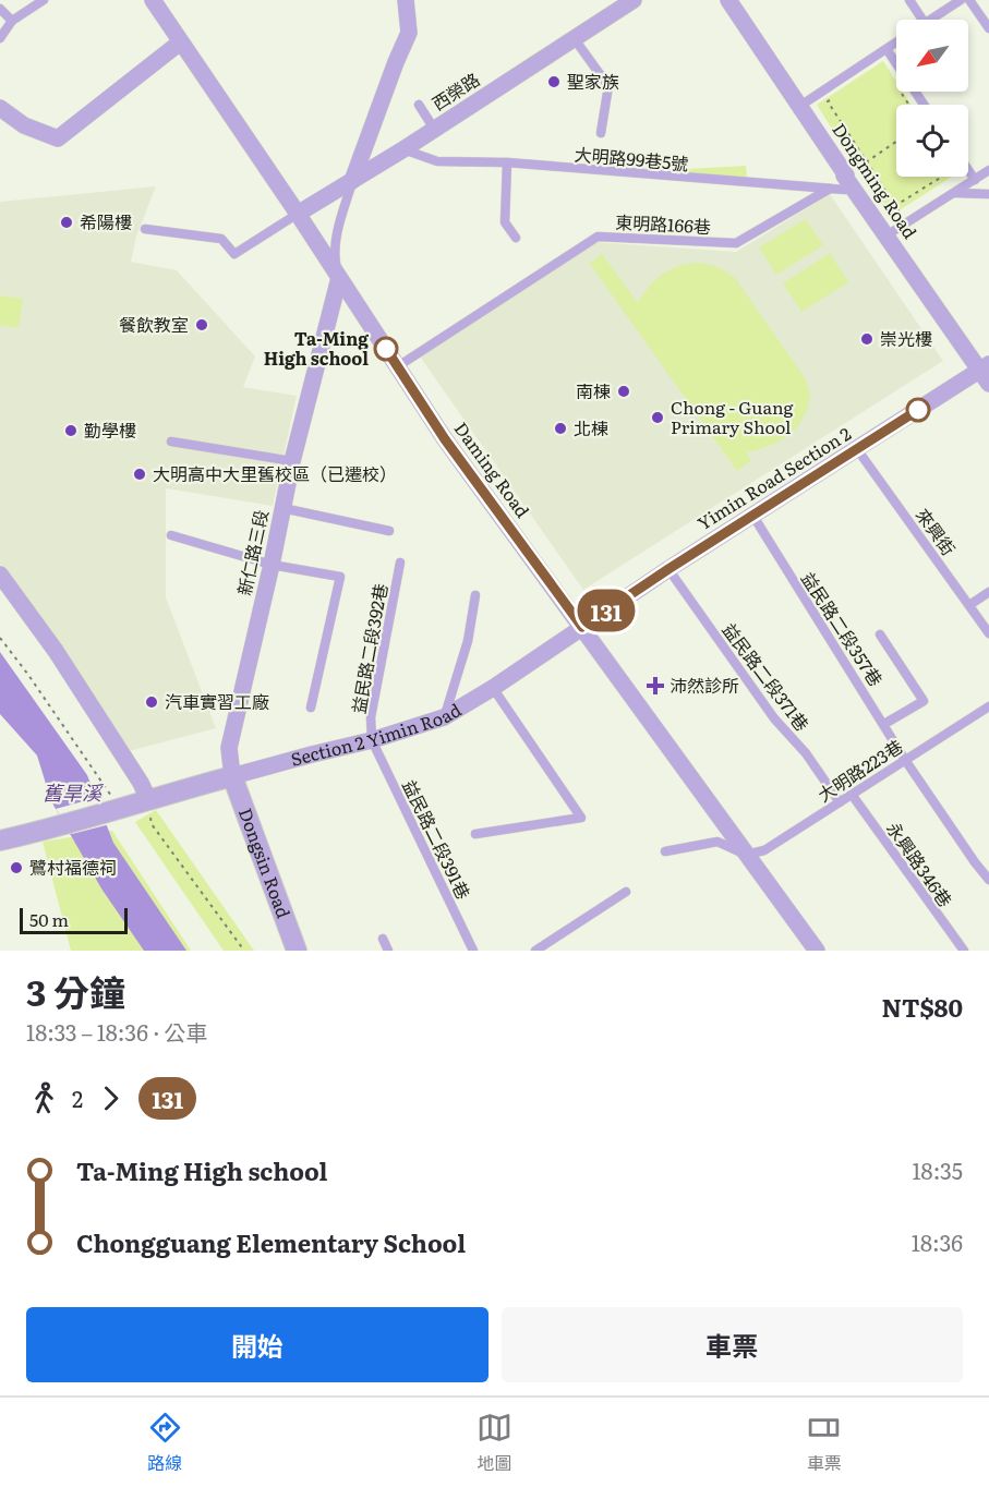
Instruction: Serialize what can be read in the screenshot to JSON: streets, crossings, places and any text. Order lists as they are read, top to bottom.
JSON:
{
  "streets": {
    "street": [
      "西榮路",
      "Dongming Road",
      "Daming Road",
      "Yimin Road Section 2",
      "新仁路三段",
      "Section 2 Yimin Road",
      "Dongsin Road"
    ],
    "lane": [
      "大明路99巷5號",
      "東明路166巷",
      "來興街",
      "益民路二段357巷",
      "益民路二段392巷",
      "益民路二段371巷",
      "大明路223巷",
      "益民路二段391巷",
      "永興路346巷"
    ]
  },
  "crossings": [
    ["西榮路", "大明路99巷5號"],
    ["西榮路", "Daming Road"],
    ["西榮路", "新仁路三段"],
    ["大明路99巷5號", "東明路166巷"],
    ["Dongming Road", "Yimin Road Section 2"],
    ["東明路166巷", "Daming Road"],
    ["Daming Road", "Yimin Road Section 2"],
    ["Daming Road", "新仁路三段"],
    ["Daming Road", "Section 2 Yimin Road"],
    ["Daming Road", "大明路223巷"],
    ["Yimin Road Section 2", "來興街"],
    ["Yimin Road Section 2", "益民路二段357巷"],
    ["Yimin Road Section 2", "益民路二段371巷"],
    ["Yimin Road Section 2", "Section 2 Yimin Road"],
    ["新仁路三段", "Section 2 Yimin Road"],
    ["新仁路三段", "Dongsin Road"],
    ["益民路二段357巷", "大明路223巷"],
    ["益民路二段392巷", "Section 2 Yimin Road"],
    ["益民路二段392巷", "益民路二段391巷"],
    ["益民路二段371巷", "大明路223巷"],
    ["Section 2 Yimin Road", "益民路二段391巷"],
    ["Section 2 Yimin Road", "Dongsin Road"],
    ["大明路223巷", "永興路346巷"]
  ],
  "water": ["舊旱溪"],
  "places": {
    "other": [
      "聖家族",
      "希陽樓",
      "餐飲教室",
      "崇光樓",
      "Ta-Ming High school",
      "南棟",
      "Chong - Guang Primary Shool",
      "北棟",
      "勤學樓",
      "大明高中大里舊校區（已遷校）",
      "汽車實習工廠",
      "鷺村福德祠"
    ],
    "health": ["沛然診所"]
  },
  "lines": ["bus line 131"],
  "scale_bar": "50 m",
  "north": "bottom left",
  "page": {
    "on_map": "131",
    "scale": "50 m",
    "heading": ["3 分鐘", "18:33 – 18:36 · 公車", "NT$80"],
    "legs": ["2", "131"],
    "list": [
      {
        "name": "Ta-Ming High school",
        "value": "18:35"
      },
      {
        "name": "Chongguang Elementary School",
        "value": "18:36"
      }
    ],
    "buttons": ["開始", "車票"],
    "tabs": ["路線", "地圖", "車票"]
  }
}
